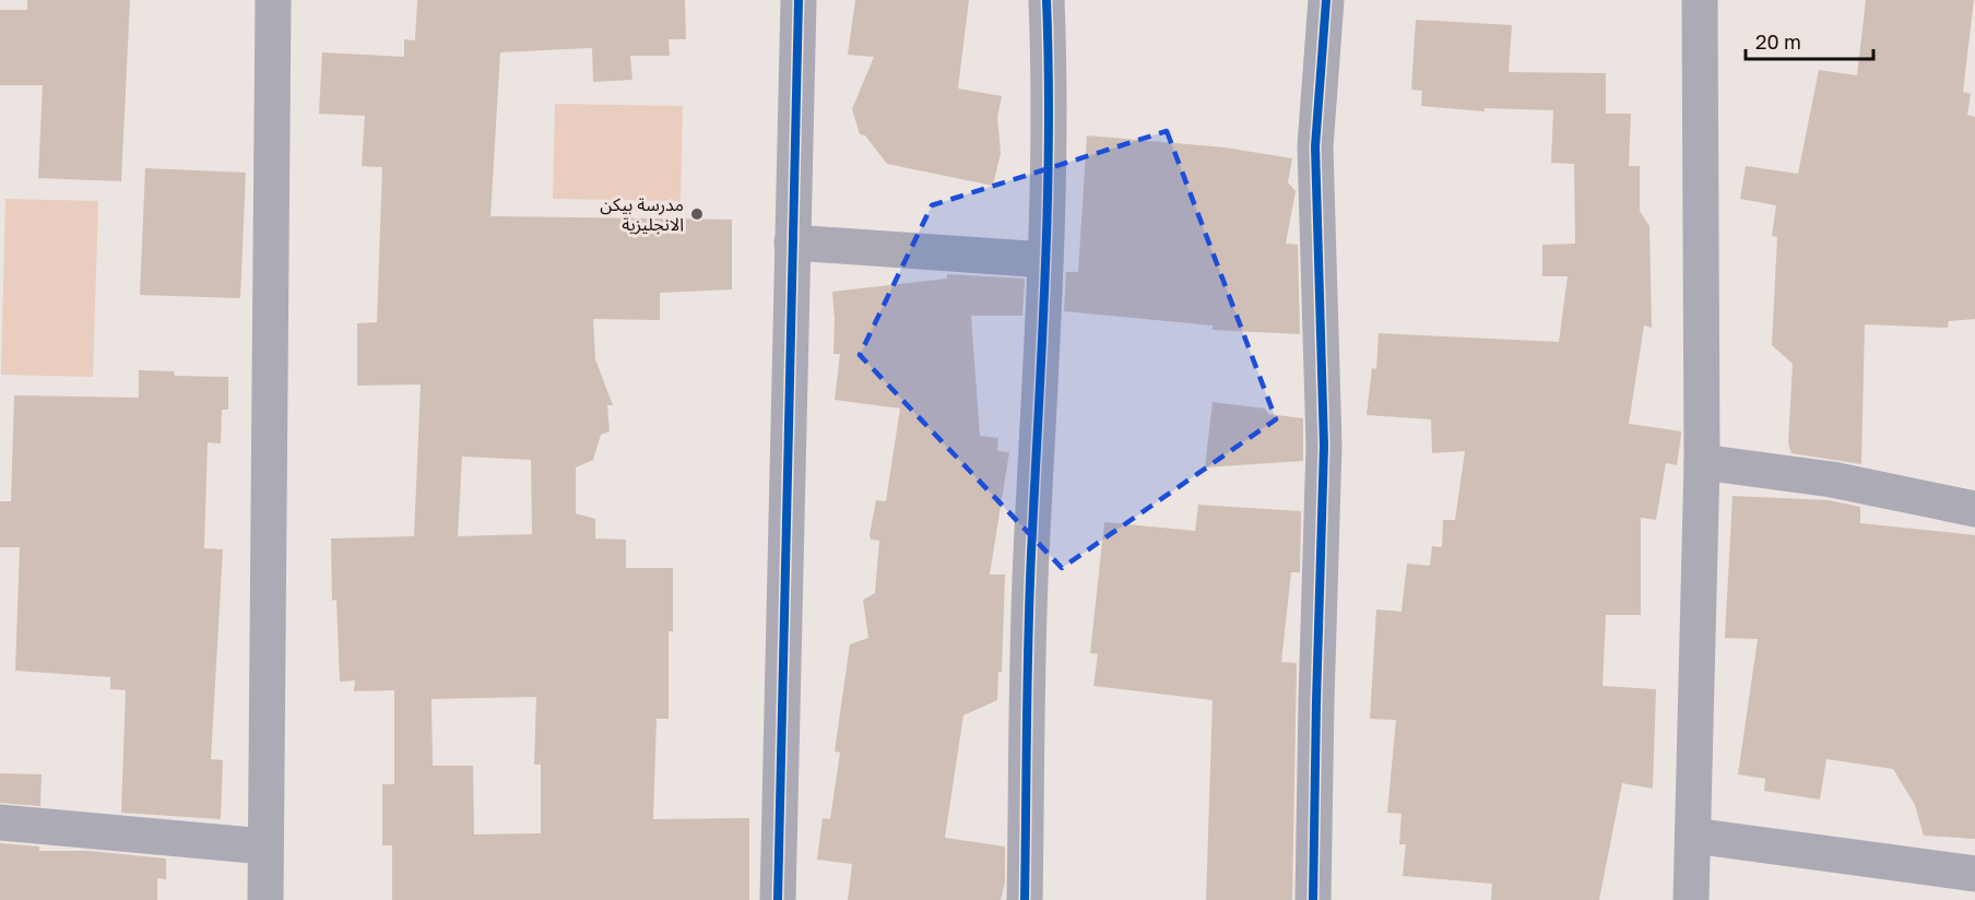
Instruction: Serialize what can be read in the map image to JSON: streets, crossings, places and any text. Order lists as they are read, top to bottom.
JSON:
{
  "places": ["مدرسة بيكن الانجليزية"],
  "scale_bar": "20 m"
}
